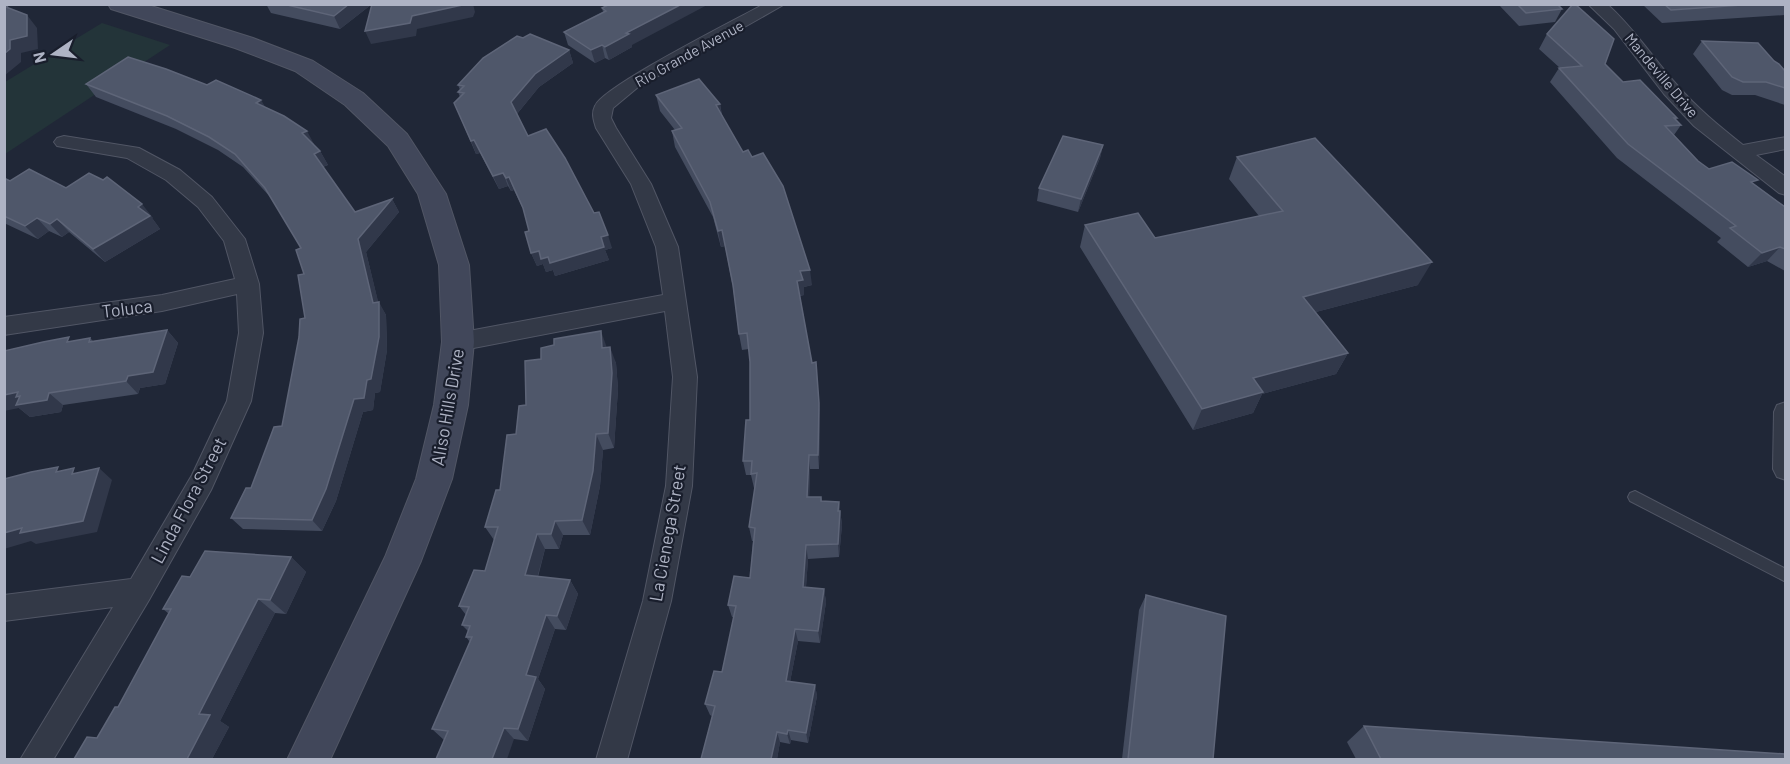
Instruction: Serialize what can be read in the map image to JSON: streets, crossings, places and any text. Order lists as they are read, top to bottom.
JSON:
{
  "streets": {
    "street": [
      "Rio Grande Avenue",
      "Mandeville Drive",
      "Toluca",
      "Aliso Hills Drive",
      "Linda Flora Street",
      "La Cienega Street"
    ]
  },
  "crossings": [
    ["Rio Grande Avenue", "La Cienega Street"],
    ["Toluca", "Linda Flora Street"]
  ],
  "north": "left"
}
